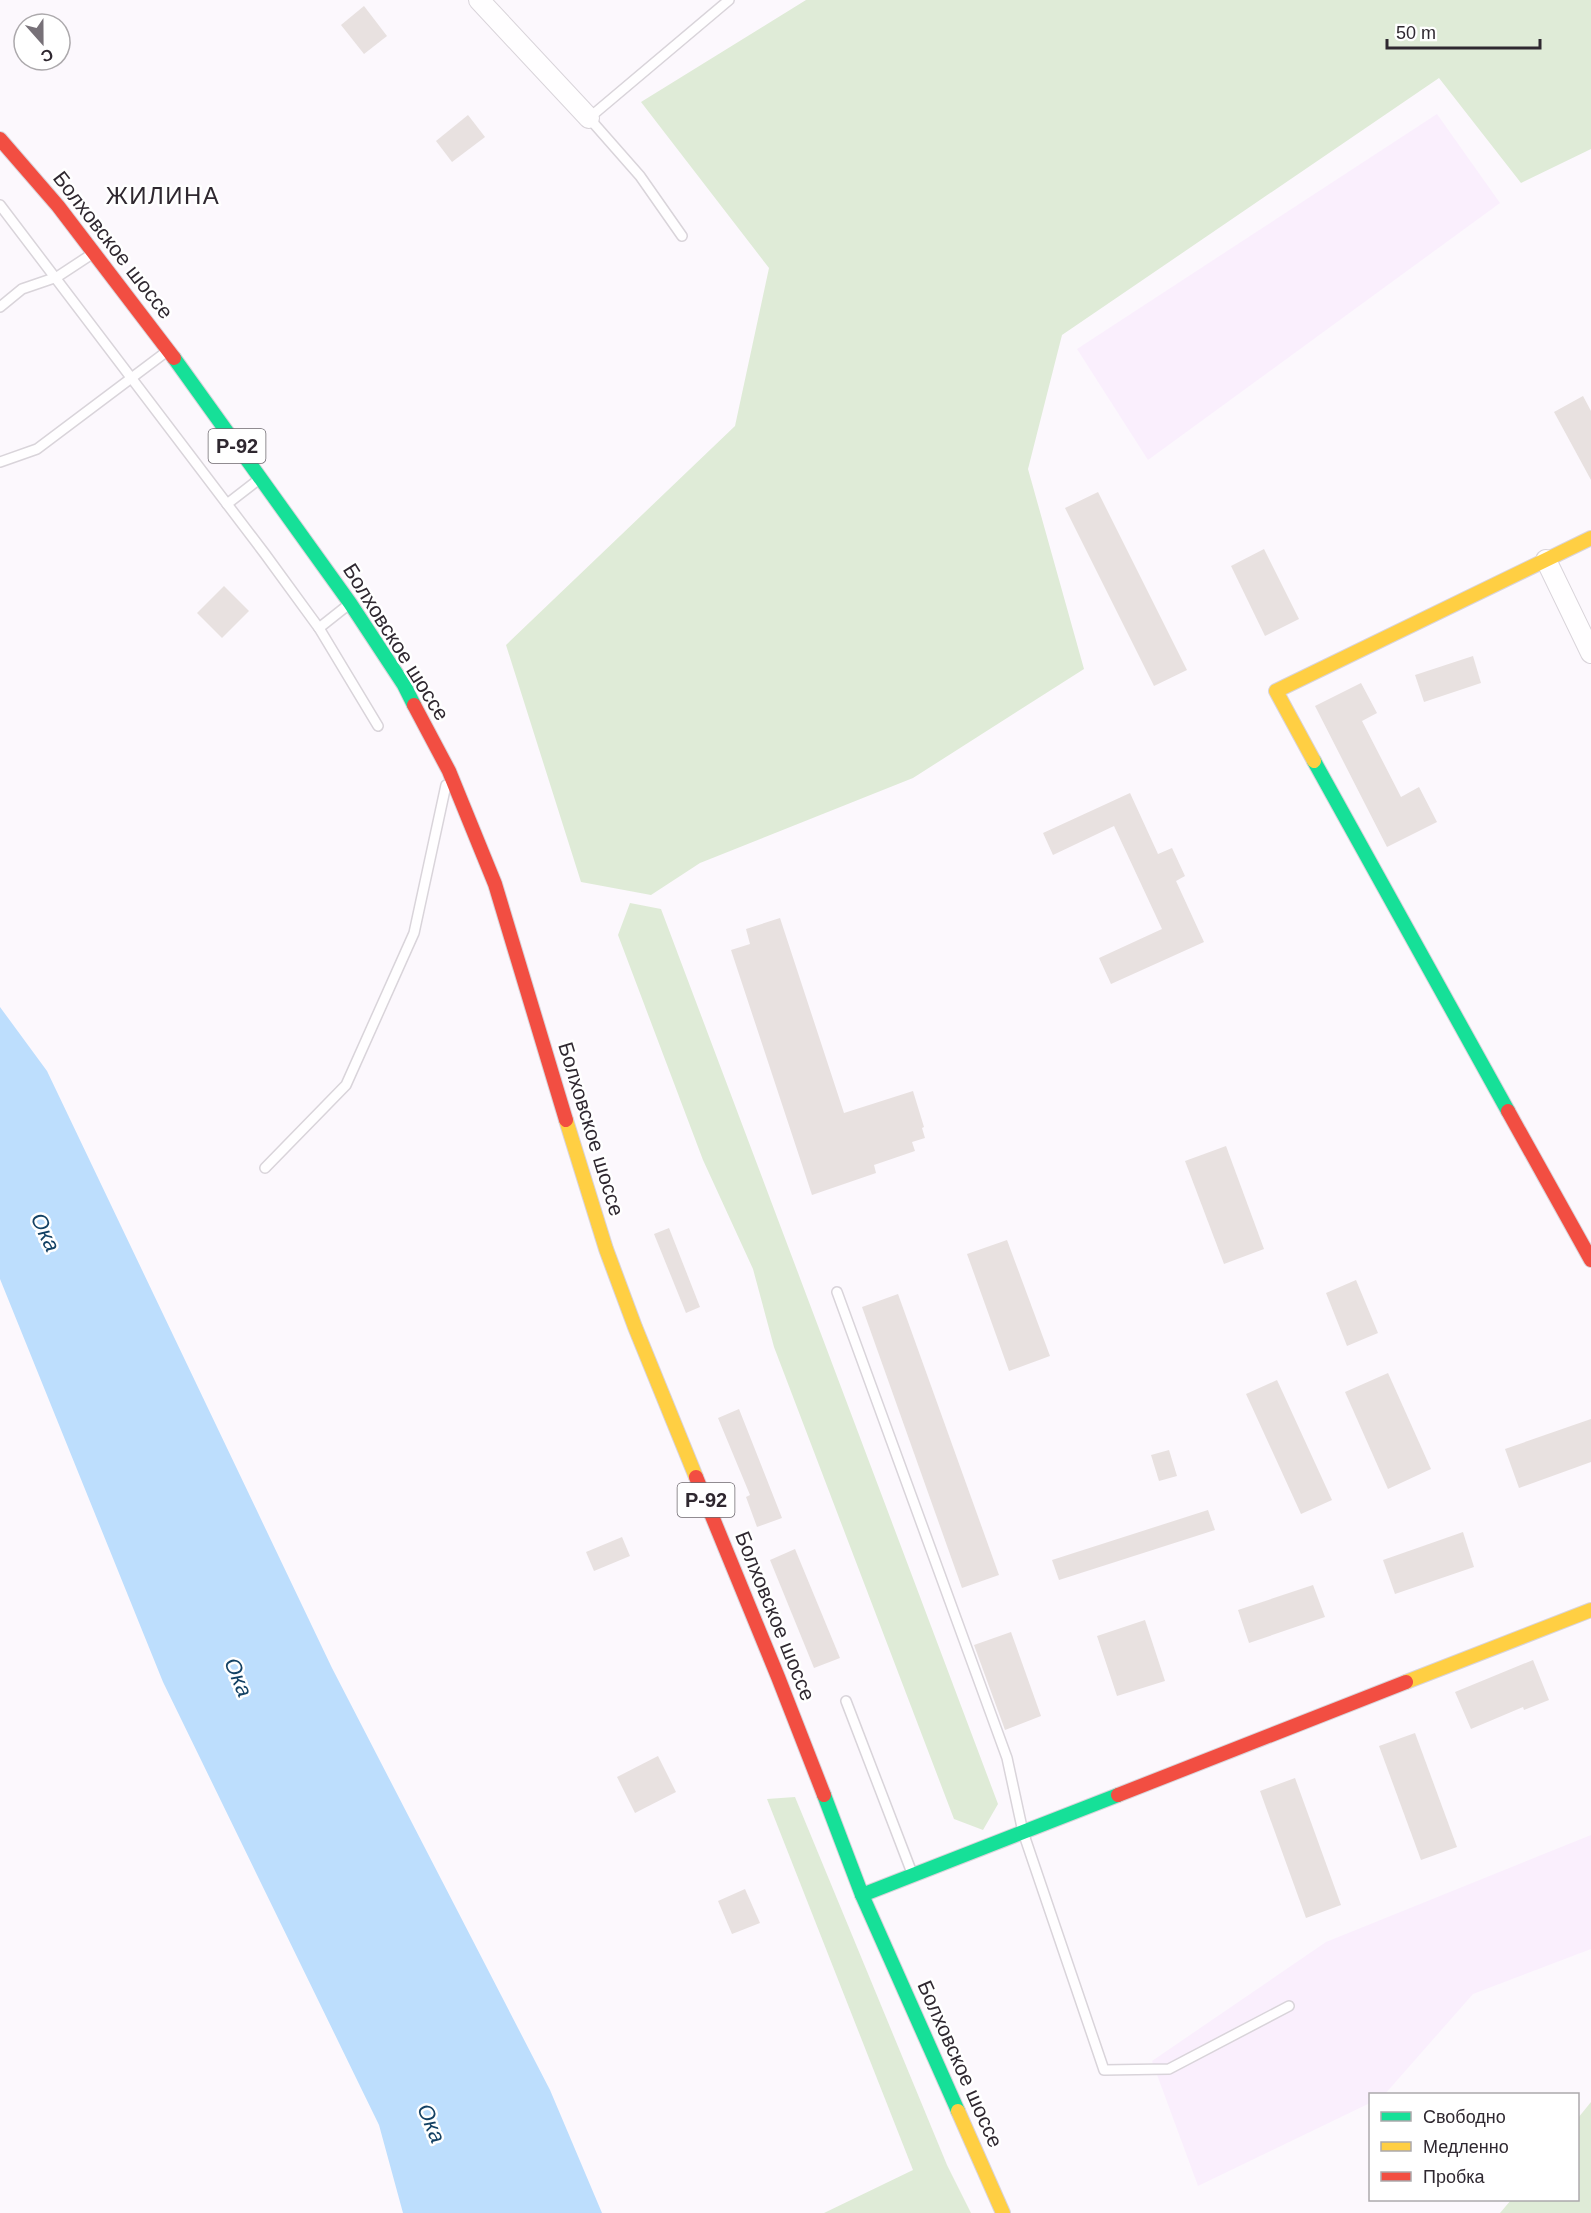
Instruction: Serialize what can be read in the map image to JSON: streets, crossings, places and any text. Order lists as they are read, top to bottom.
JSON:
{
  "streets": {
    "main road": ["Болховское шоссе", "Р-92"]
  },
  "districts": ["ЖИЛИНА"],
  "water": ["Ока"],
  "legend": ["Свободно", "Медленно", "Пробка"],
  "scale_bar": "50 m",
  "north": "bottom"
}
